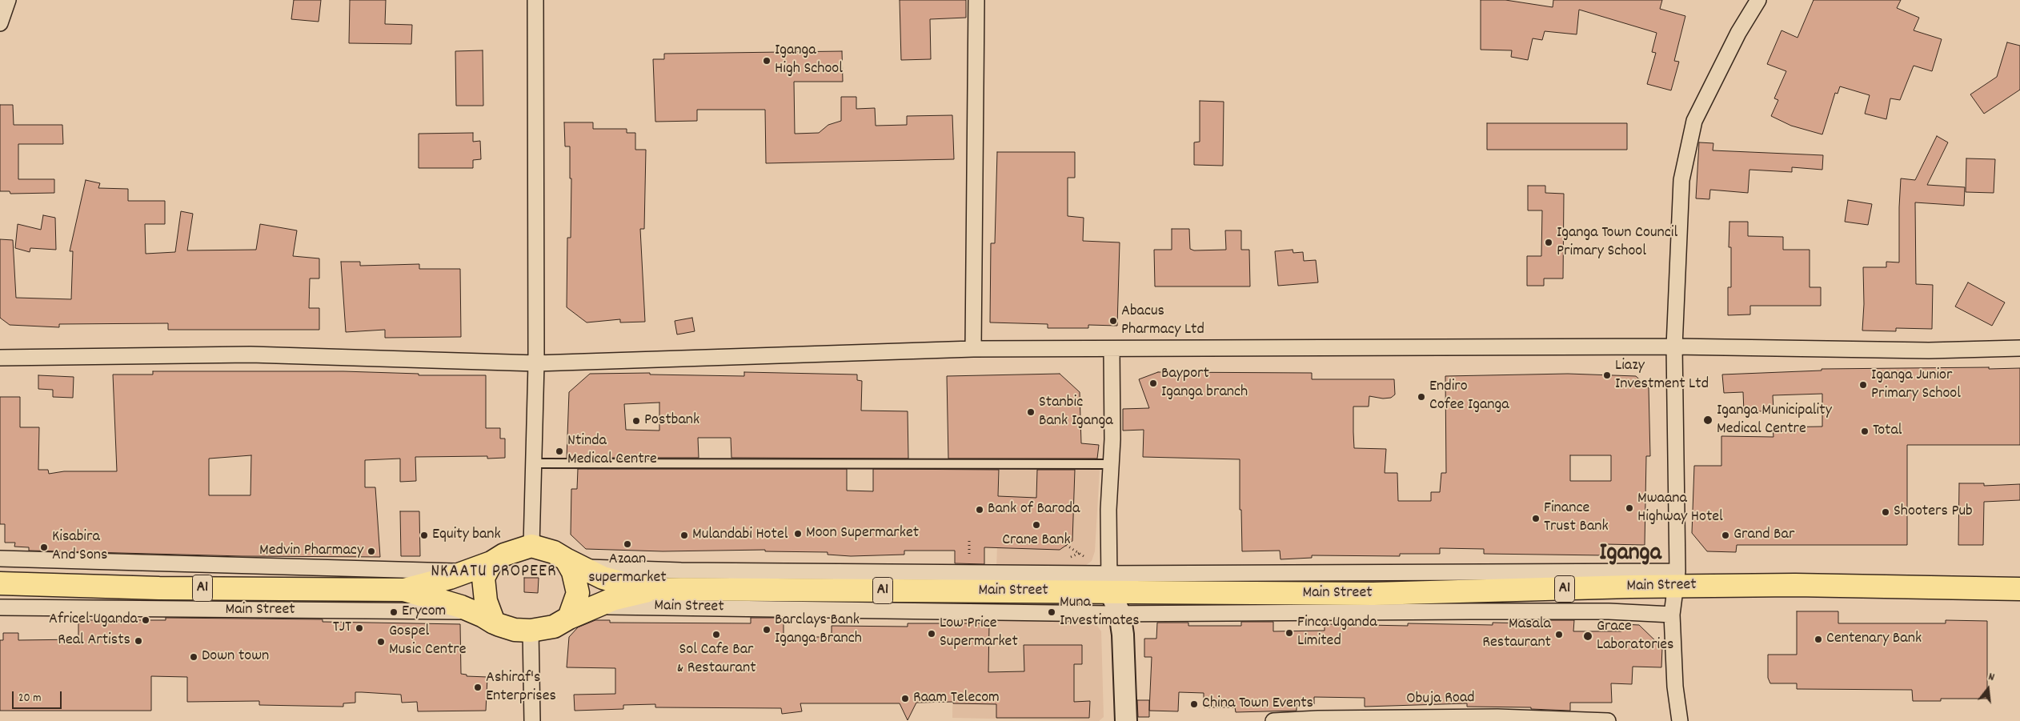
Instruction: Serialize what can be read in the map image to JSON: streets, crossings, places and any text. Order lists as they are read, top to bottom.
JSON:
{
  "streets": {
    "main road": ["Main Street", "A1"],
    "street": ["Obuja Road"]
  },
  "districts": ["Iganga", "NKAATU PROPEER"],
  "places": [
    "Iganga High School",
    "Iganga Town Council Primary School",
    "Abacus Pharmacy Ltd",
    "Liazy Investment Ltd",
    "Bayport Iganga branch",
    "Iganga Junior Primary School",
    "Endiro Cofee Iganga",
    "Stanbic Bank Iganga",
    "Iganga Municipality Medical Centre",
    "Postbank",
    "Total",
    "Ntinda Medical Centre",
    "Mwaana Highway Hotel",
    "Bank of Baroda",
    "Shooters Pub",
    "Finance Trust Bank",
    "Crane Bank",
    "Moon Supermarket",
    "Equity bank",
    "Mulandabi Hotel",
    "Grand Bar",
    "Azaan supermarket",
    "Kisabira And Sons",
    "Medvin Pharmacy",
    "Erycom",
    "Muna Investimates",
    "Africel Uganda",
    "TJT",
    "Barclays Bank Iganga Branch",
    "Finca Uganda Limited",
    "Low Price Supermarket",
    "Sol Cafe Bar & Restaurant",
    "Masala Restaurant",
    "Grace Laboratories",
    "Centenary Bank",
    "Real Artists",
    "Gospel Music Centre",
    "Down town",
    "Ashiraf's Enterprises",
    "Raam Telecom",
    "China Town Events"
  ],
  "scale_bar": "20 m",
  "north": "top"
}
